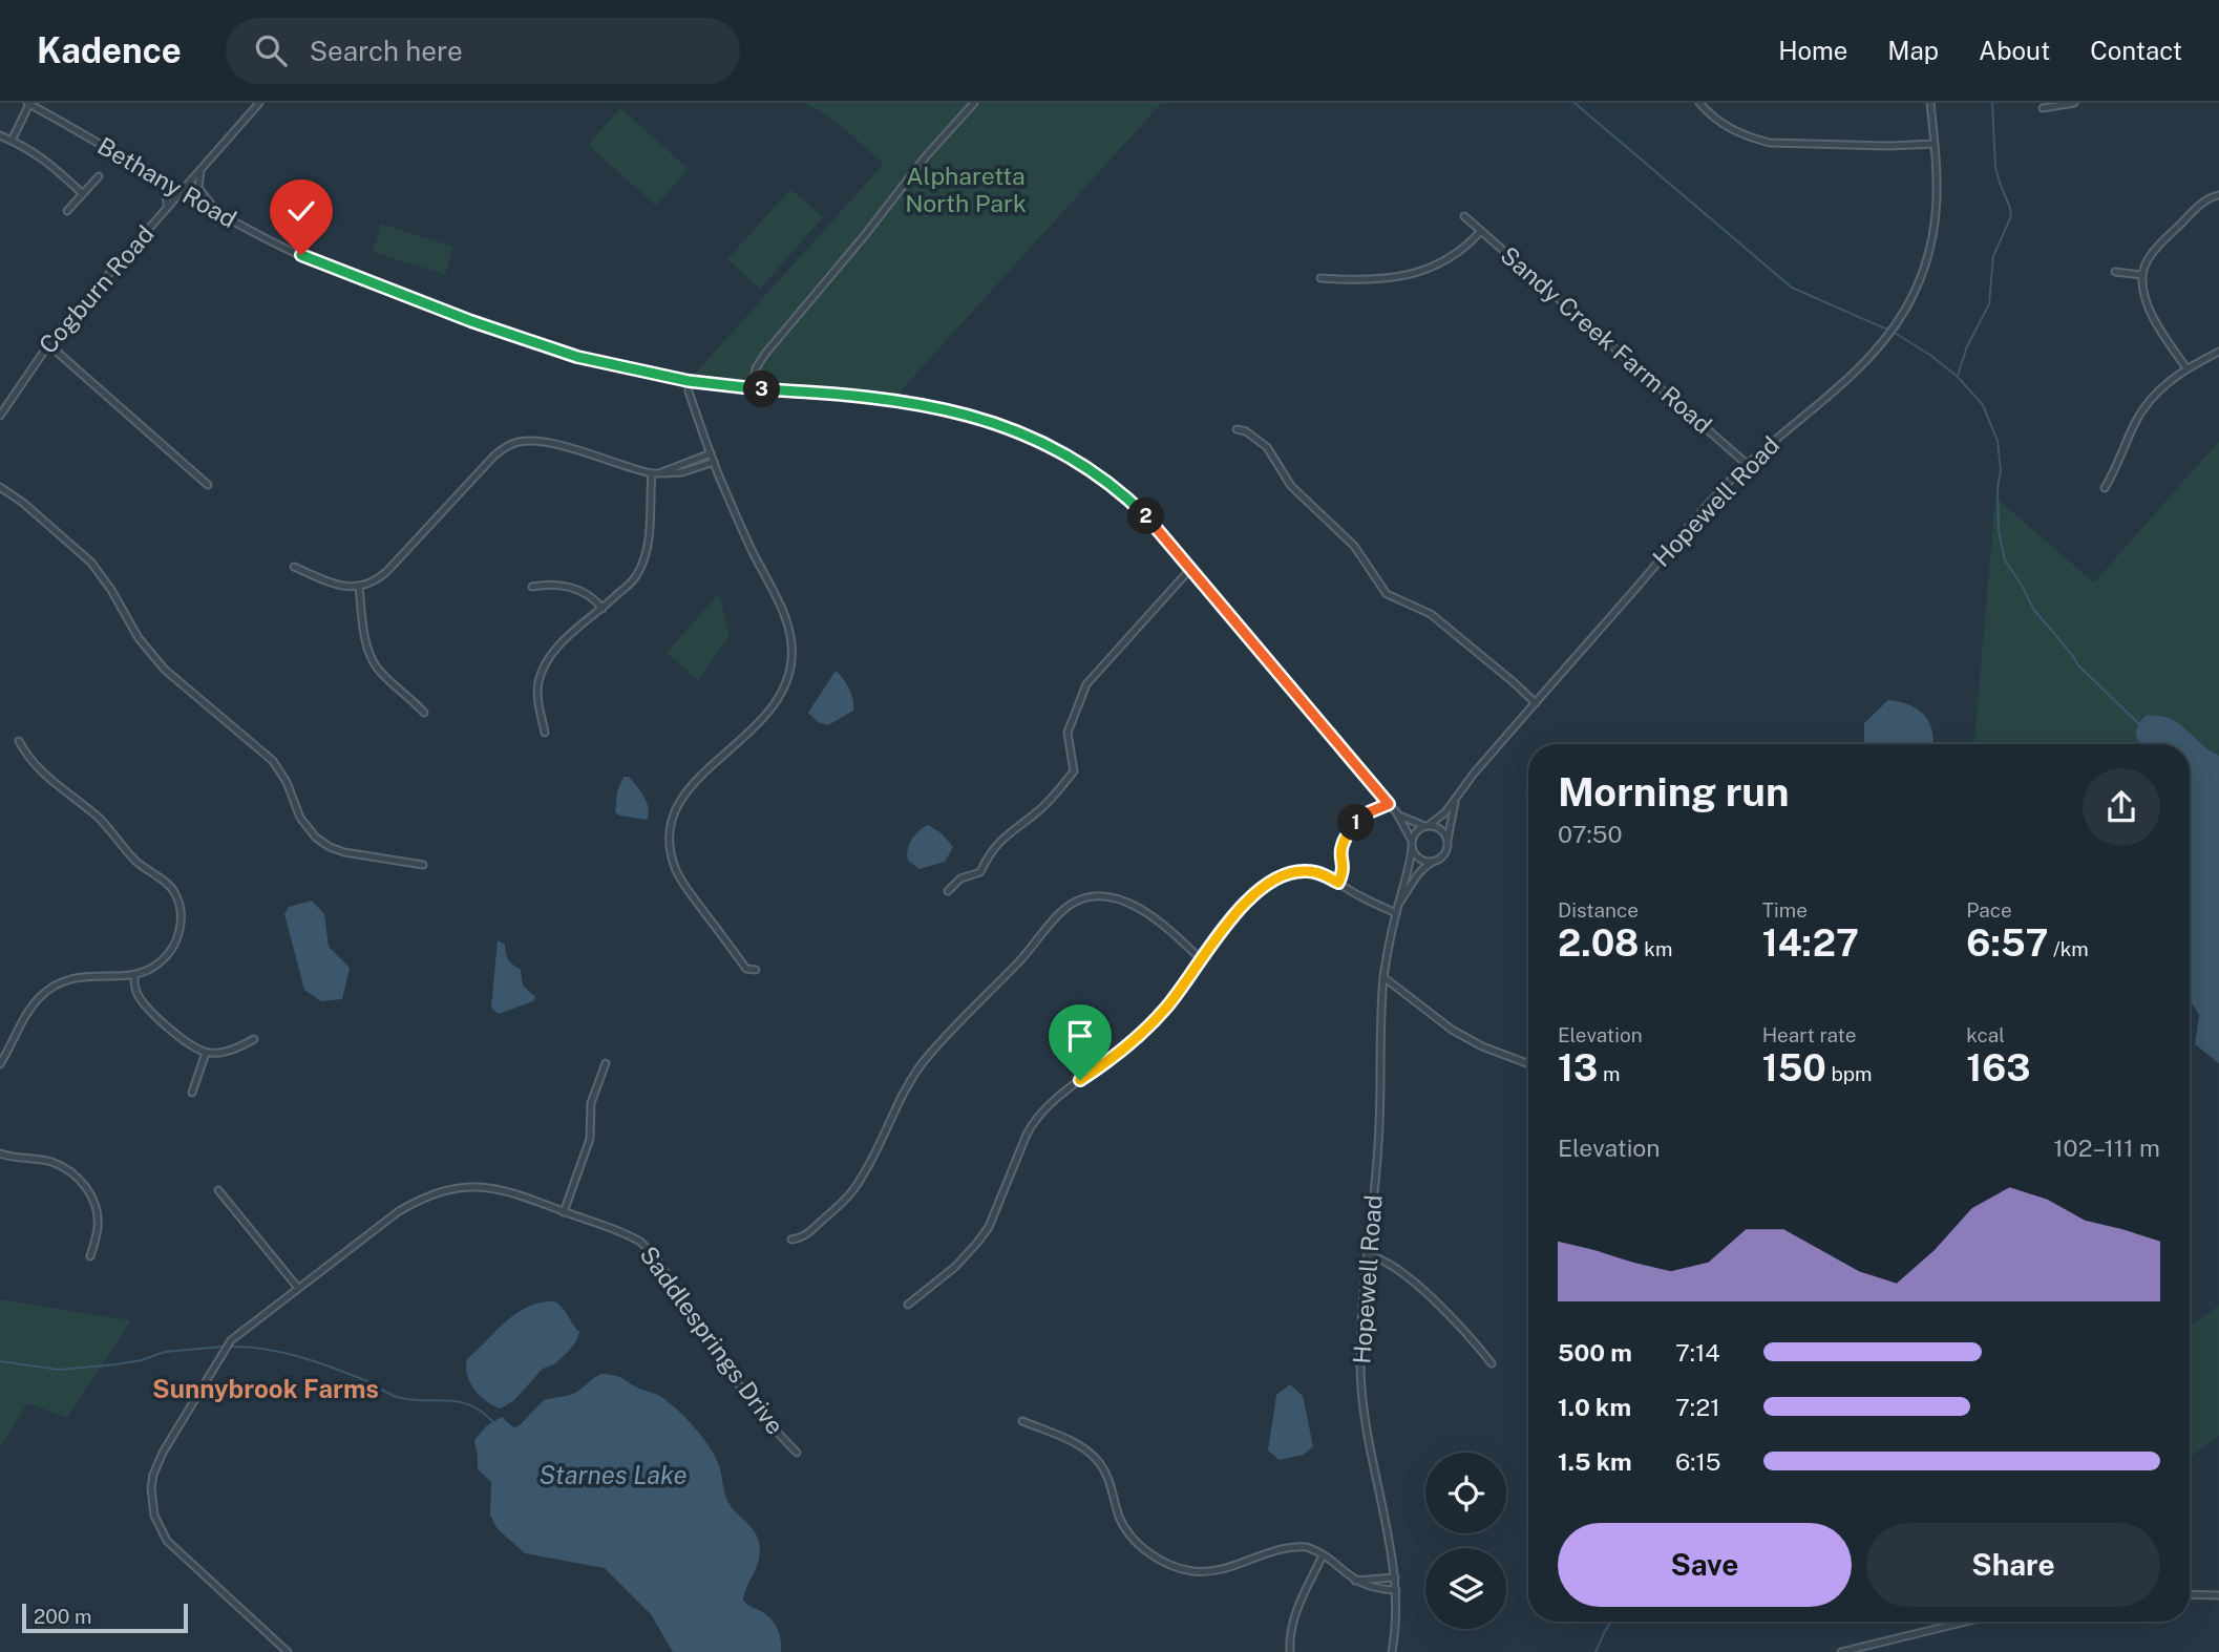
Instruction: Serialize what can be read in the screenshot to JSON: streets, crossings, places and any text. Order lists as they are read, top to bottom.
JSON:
{
  "streets": {
    "street": [
      "Bethany Road",
      "Cogburn Road",
      "Sandy Creek Farm Road",
      "Hopewell Road",
      "Saddlesprings Drive"
    ]
  },
  "crossings": [
    ["Bethany Road", "Cogburn Road"],
    ["Bethany Road", "Hopewell Road"],
    ["Sandy Creek Farm Road", "Hopewell Road"]
  ],
  "districts": ["Sunnybrook Farms"],
  "water": ["Starnes Lake"],
  "parks": ["Alpharetta North Park"],
  "scale_bar": "200 m",
  "page": {
    "header": "Kadence",
    "search": "Search here",
    "nav": [
      "Home",
      "Map",
      "About",
      "Contact"
    ],
    "pins": ["3", "2", "1"],
    "heading": ["Morning run", "07:50"],
    "stats": [
      ["Distance", "2.08 km"],
      ["Time", "14:27"],
      ["Pace", "6:57 /km"],
      ["Elevation", "13 m"],
      ["Heart rate", "150 bpm"],
      ["kcal", "163"]
    ],
    "chart": ["Elevation", "102–111 m"],
    "list": [
      {
        "name": "500 m",
        "note": "7:14"
      },
      {
        "name": "1.0 km",
        "note": "7:21"
      },
      {
        "name": "1.5 km",
        "note": "6:15"
      }
    ],
    "buttons": ["Save", "Share"],
    "scale": "200 m"
  }
}
